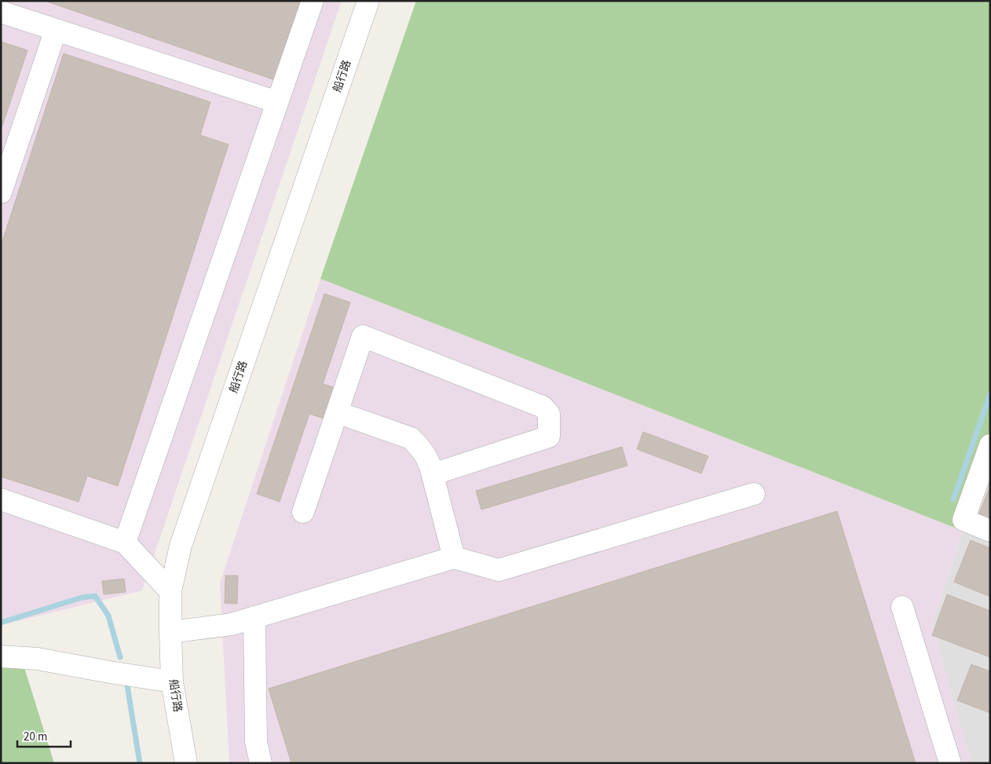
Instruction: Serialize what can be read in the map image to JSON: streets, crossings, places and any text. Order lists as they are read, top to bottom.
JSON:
{
  "streets": {
    "street": ["船行路"]
  },
  "scale_bar": "20 m"
}
